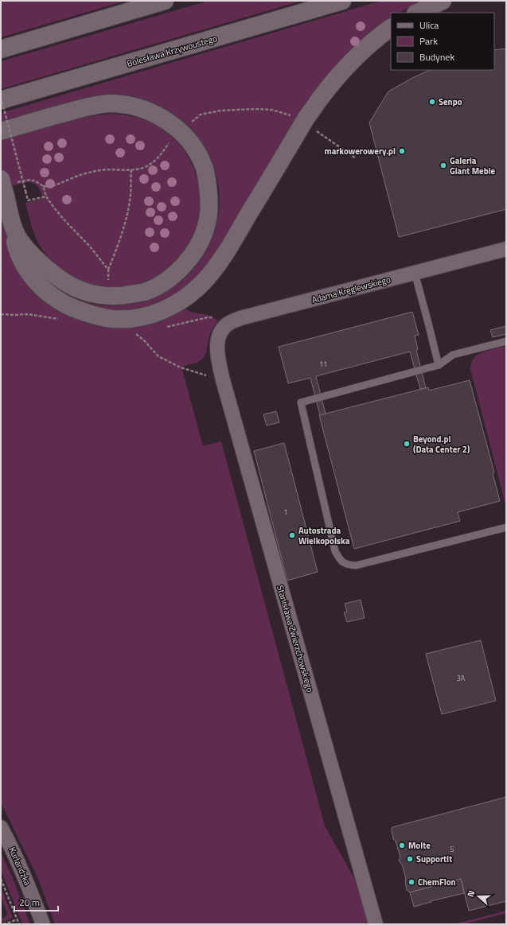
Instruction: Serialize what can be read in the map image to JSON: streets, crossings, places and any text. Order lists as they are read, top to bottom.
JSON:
{
  "streets": {
    "main road": ["Bolesława Krzywoustego"],
    "street": ["Adama Kręglewskiego", "Stanisława Zwierzchowskiego", "Kurlandzka"]
  },
  "crossings": [
    ["Adama Kręglewskiego", "Stanisława Zwierzchowskiego"]
  ],
  "places": [
    "Senpo",
    "markowerowery.pl",
    "Galeria Giant Meble",
    "Beyond.pl (Data Center 2)",
    "Autostrada Wielkopolska",
    "Molte",
    "SupportIt",
    "ChemFlon"
  ],
  "house_numbers": [
    "11",
    "1",
    "3A",
    "5"
  ],
  "legend": ["Ulica", "Park", "Budynek"],
  "scale_bar": "20 m",
  "north": "left"
}
